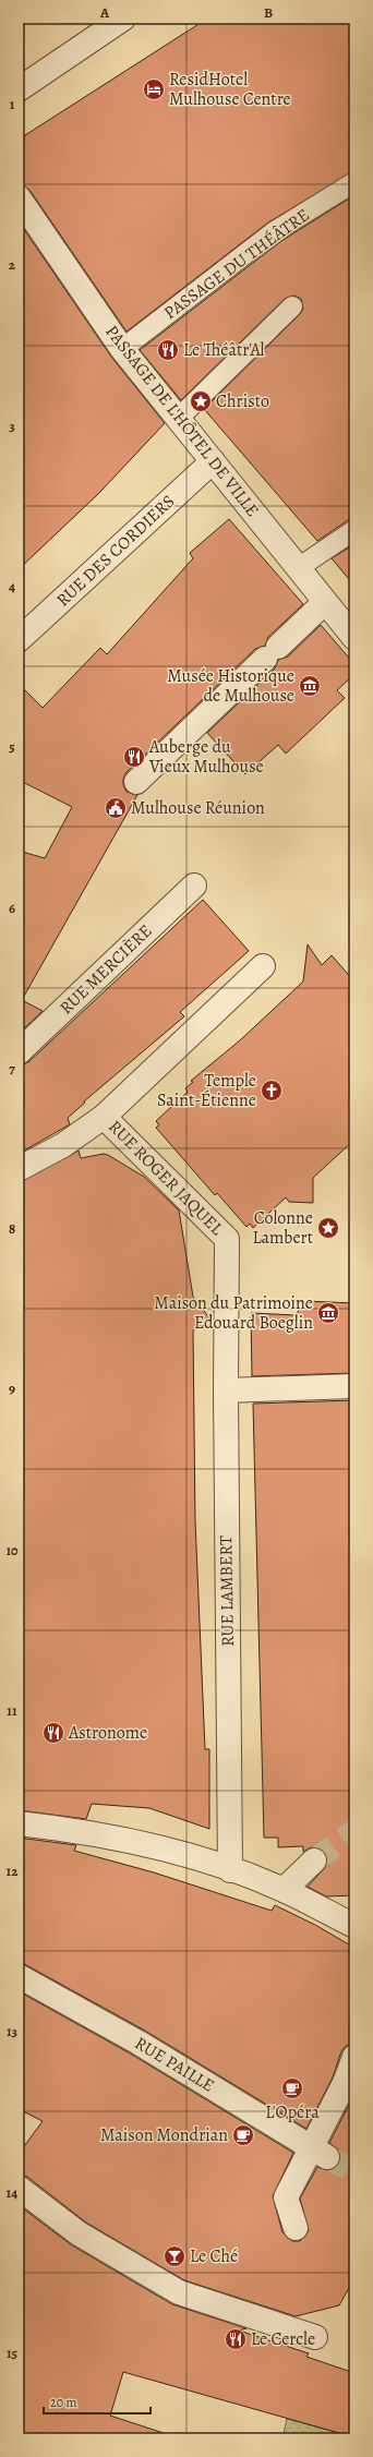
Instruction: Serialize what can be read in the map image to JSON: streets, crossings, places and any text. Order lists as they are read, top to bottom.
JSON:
{
  "streets": {
    "street": [
      "PASSAGE DE L'HÔTEL DE VILLE",
      "RUE DES CORDIERS",
      "RUE MERCIÈRE",
      "RUE ROGER JAQUEL",
      "RUE LAMBERT",
      "RUE PAILLE"
    ],
    "lane": ["PASSAGE DU THÉÂTRE"]
  },
  "crossings": [
    ["PASSAGE DU THÉÂTRE", "PASSAGE DE L'HÔTEL DE VILLE"],
    ["PASSAGE DE L'HÔTEL DE VILLE", "RUE DES CORDIERS"],
    ["RUE ROGER JAQUEL", "RUE LAMBERT"]
  ],
  "places": {
    "hotel": ["ResidHotel Mulhouse Centre"],
    "restaurant": [
      "Le Théâtr'Al",
      "Auberge du Vieux Mulhouse",
      "Astronome",
      "Le Cercle"
    ],
    "place": ["Christo", "Colonne Lambert"],
    "museum": ["Musée Historique de Mulhouse", "Maison du Patrimoine Edouard Boeglin"],
    "public building": ["Mulhouse Réunion"],
    "church": ["Temple Saint-Étienne"],
    "cafe": ["L'Opéra", "Maison Mondrian"],
    "bar": ["Le Ché"]
  },
  "scale_bar": "20 m",
  "grid": {
    "columns": ["A", "B"],
    "rows": [
      "1",
      "2",
      "3",
      "4",
      "5",
      "6",
      "7",
      "8",
      "9",
      "10",
      "11",
      "12",
      "13",
      "14",
      "15"
    ]
  }
}
